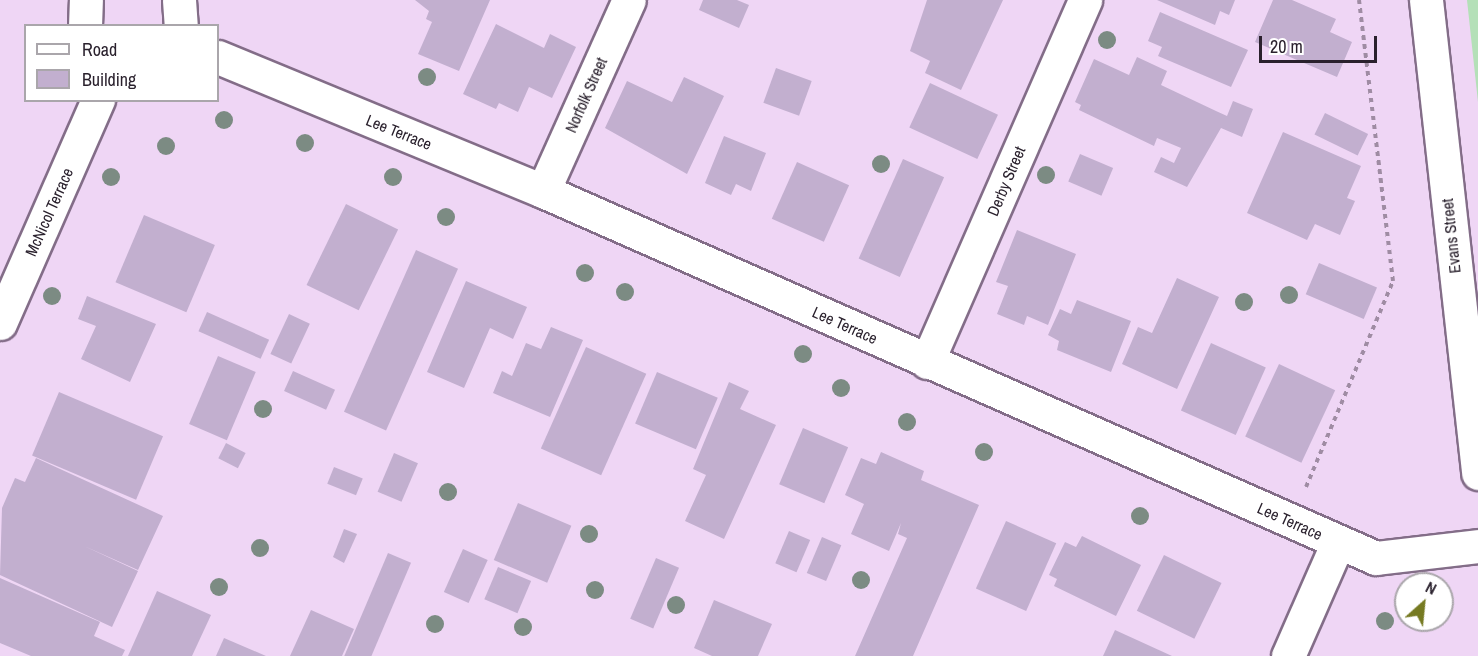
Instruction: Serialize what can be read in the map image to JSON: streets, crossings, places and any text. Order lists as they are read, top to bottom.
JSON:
{
  "streets": {
    "street": [
      "Norfolk Street",
      "Lee Terrace",
      "Derby Street",
      "McNicol Terrace",
      "Evans Street"
    ]
  },
  "crossings": [
    ["Norfolk Street", "Lee Terrace"],
    ["Lee Terrace", "Derby Street"]
  ],
  "legend": ["Road", "Building"],
  "scale_bar": "20 m",
  "north": "top right"
}
